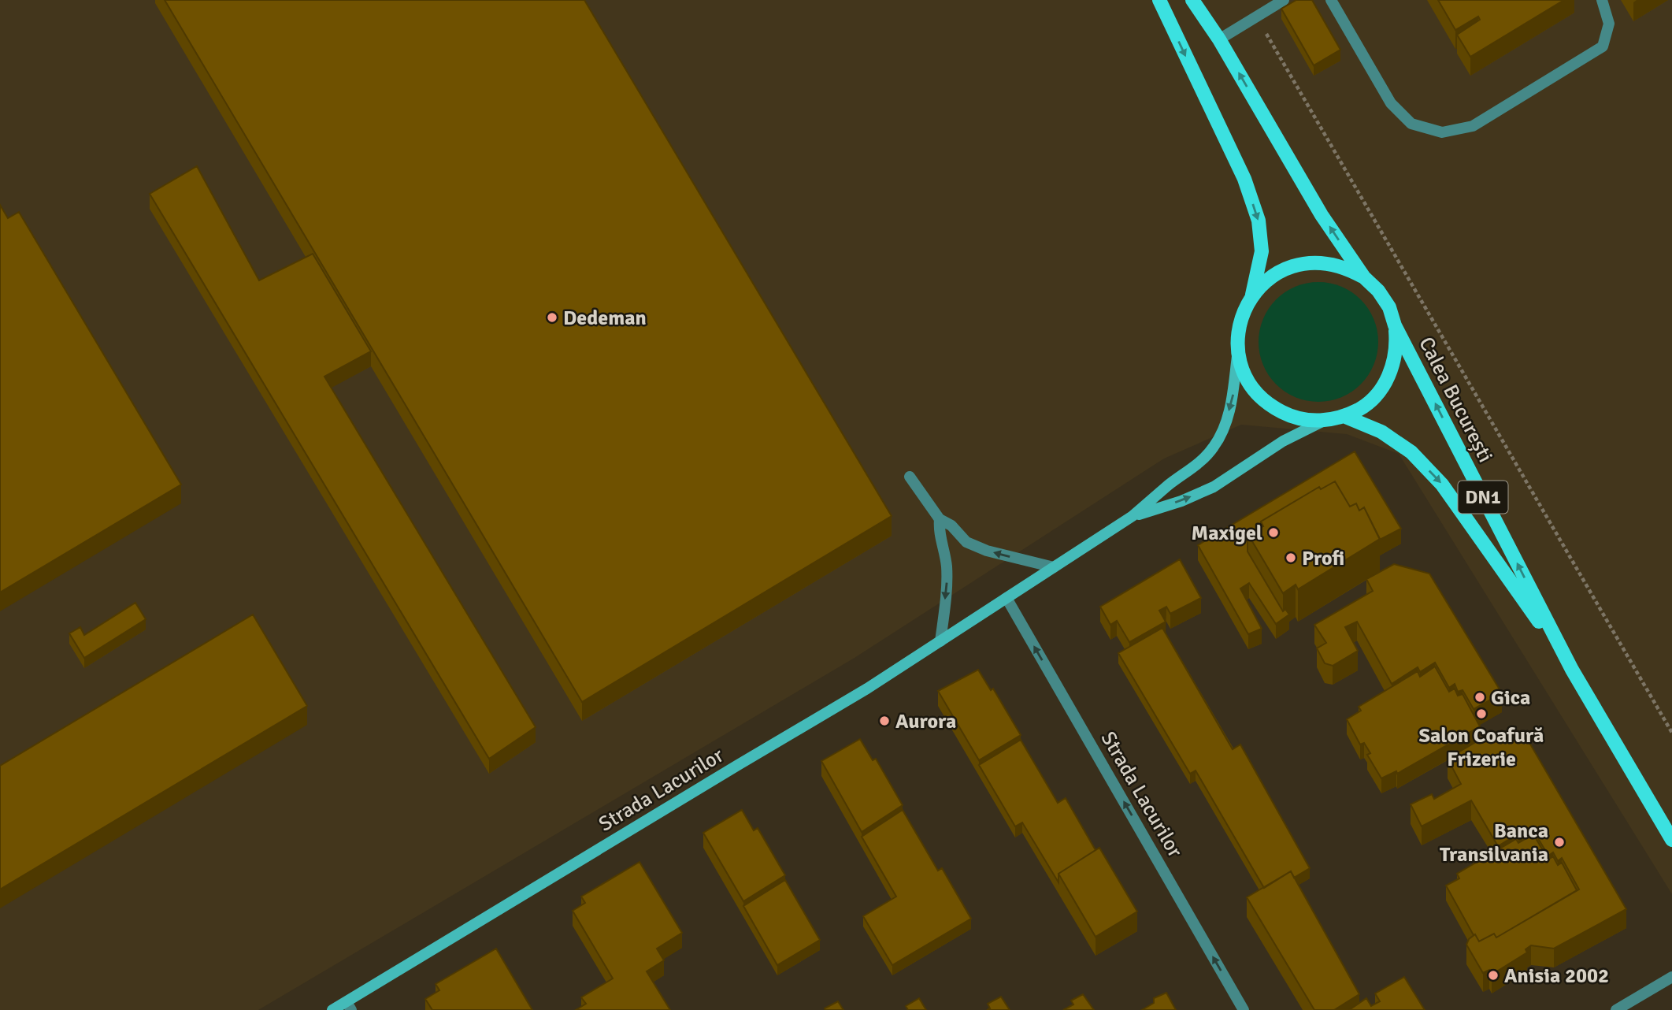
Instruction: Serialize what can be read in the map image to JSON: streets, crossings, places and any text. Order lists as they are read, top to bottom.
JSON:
{
  "streets": {
    "main road": ["Calea București", "DN1"],
    "street": ["Strada Lacurilor"]
  },
  "crossings": [
    ["Calea București", "Strada Lacurilor"]
  ],
  "places": [
    "Dedeman",
    "Maxigel",
    "Profi",
    "Gica",
    "Salon Coafură Frizerie",
    "Aurora",
    "Banca Transilvania",
    "Anisia 2002"
  ]
}
